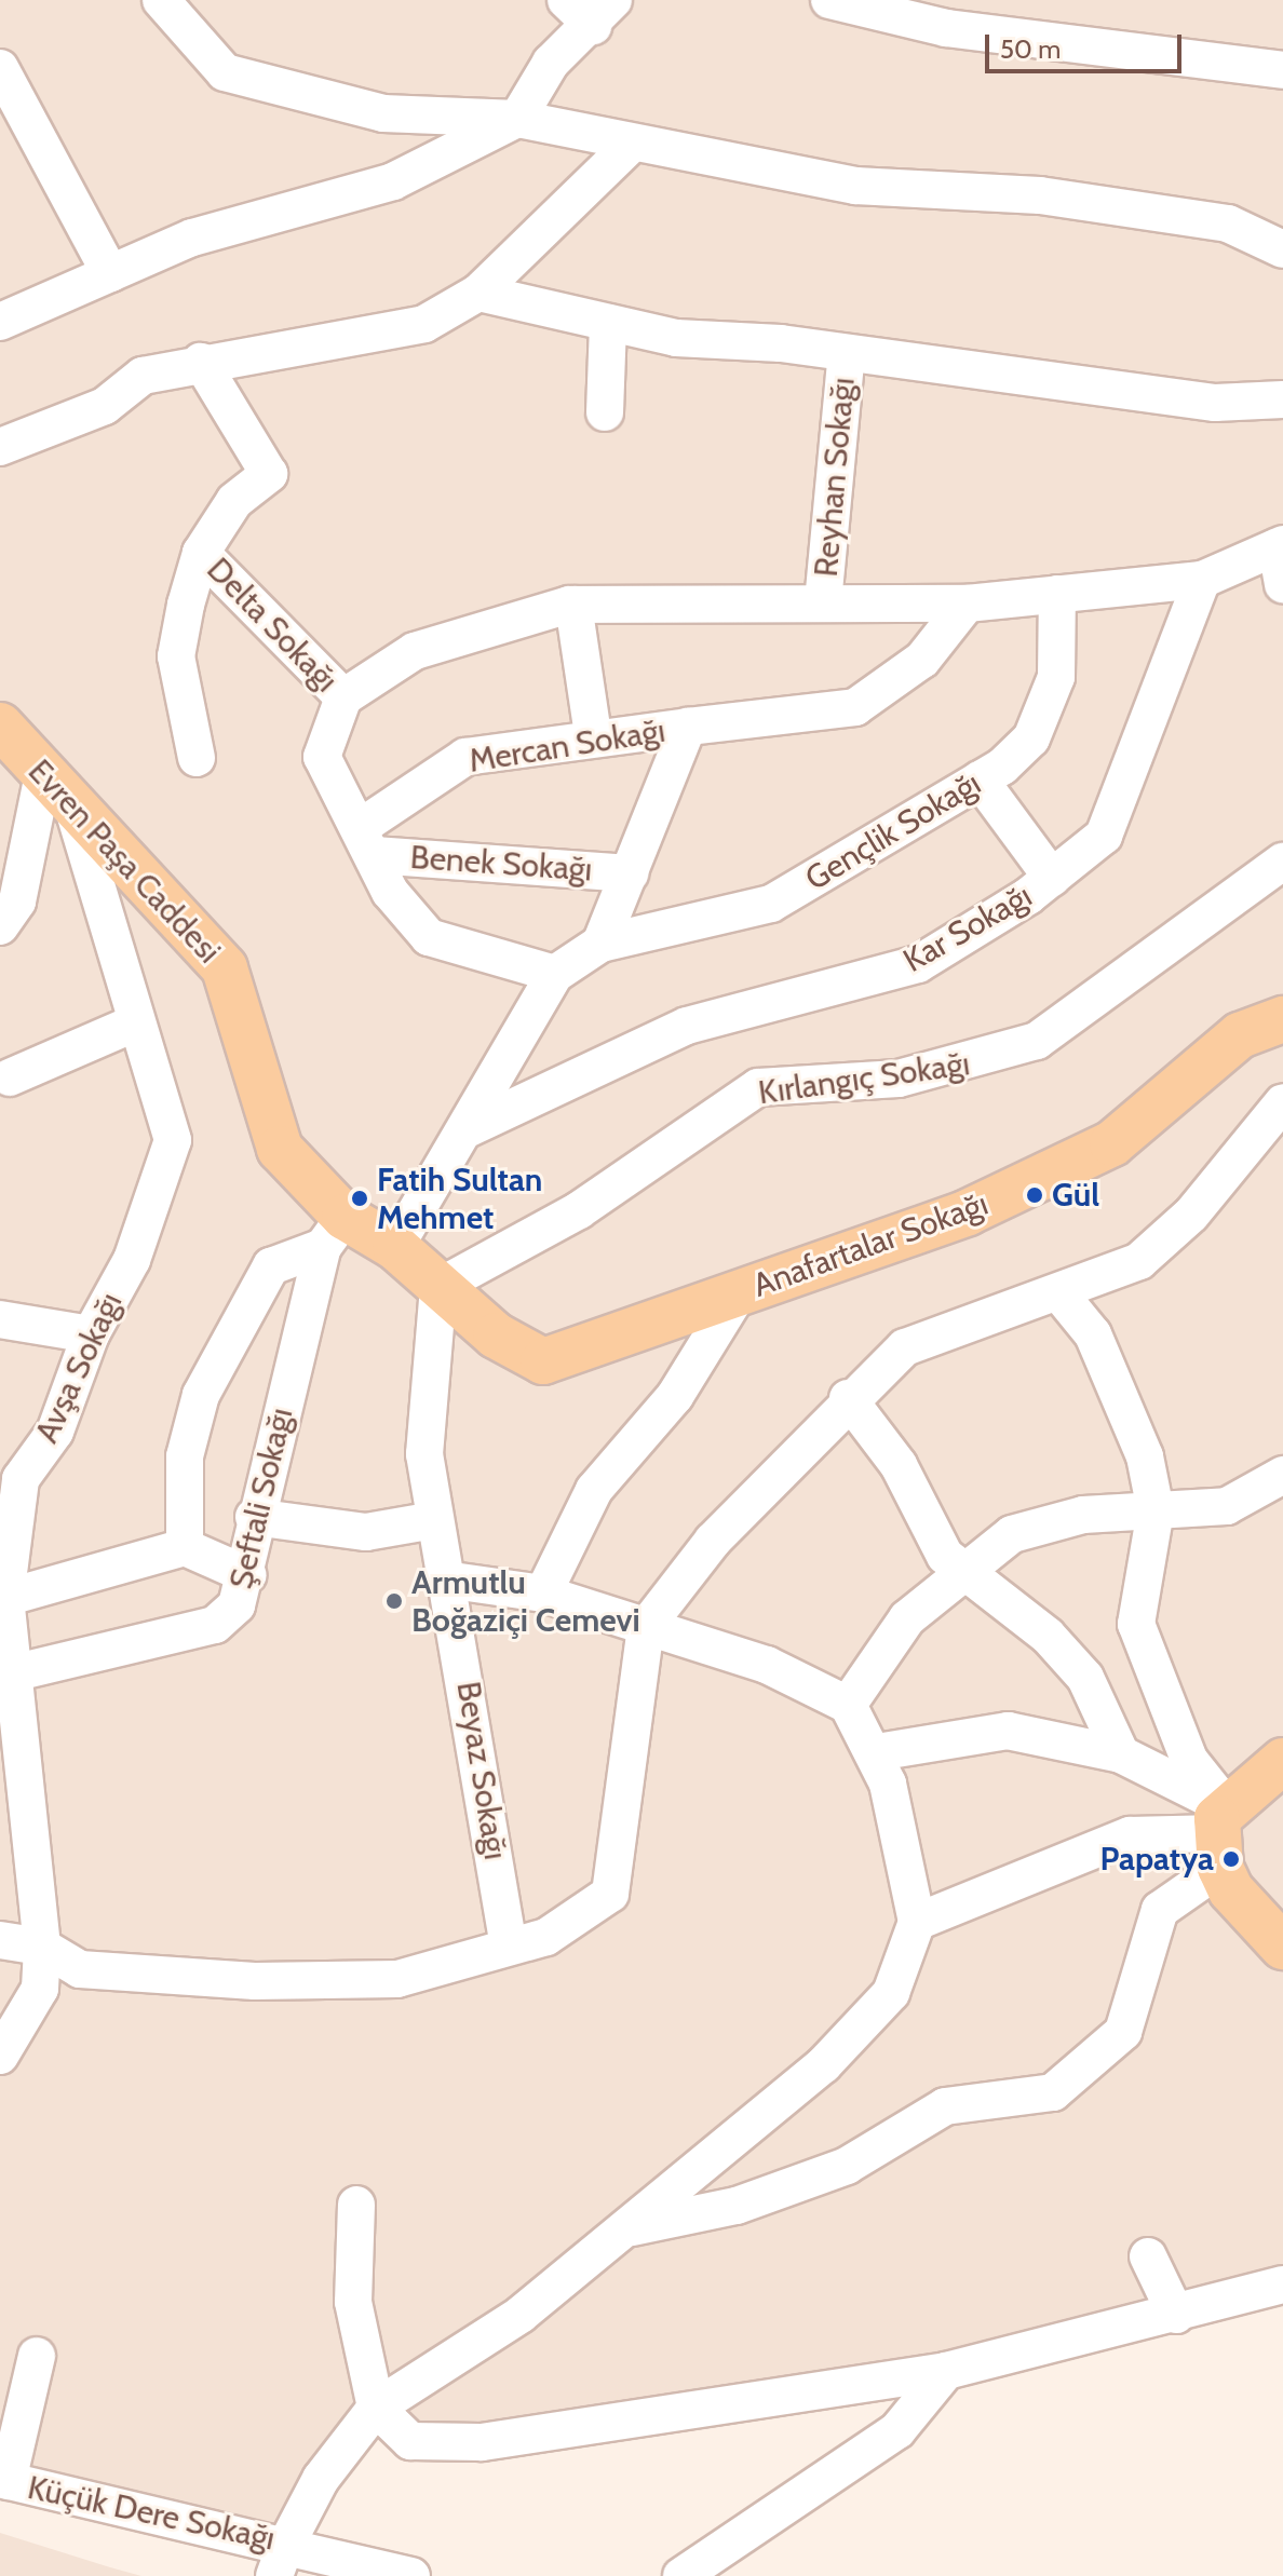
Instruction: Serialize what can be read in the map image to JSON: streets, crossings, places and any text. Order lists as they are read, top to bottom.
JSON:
{
  "streets": {
    "main road": ["Evren Paşa Caddesi", "Anafartalar Sokağı"],
    "street": [
      "Reyhan Sokağı",
      "Delta Sokağı",
      "Mercan Sokağı",
      "Gençlik Sokağı",
      "Benek Sokağı",
      "Kar Sokağı",
      "Kırlangıç Sokağı",
      "Avşa Sokağı",
      "Şeftali Sokağı",
      "Beyaz Sokağı",
      "Küçük Dere Sokağı"
    ]
  },
  "crossings": [
    ["Mercan Sokağı", "Benek Sokağı"],
    ["Evren Paşa Caddesi", "Kırlangıç Sokağı"],
    ["Evren Paşa Caddesi", "Anafartalar Sokağı"],
    ["Evren Paşa Caddesi", "Avşa Sokağı"],
    ["Evren Paşa Caddesi", "Şeftali Sokağı"],
    ["Evren Paşa Caddesi", "Beyaz Sokağı"],
    ["Kırlangıç Sokağı", "Anafartalar Sokağı"],
    ["Kırlangıç Sokağı", "Beyaz Sokağı"],
    ["Anafartalar Sokağı", "Beyaz Sokağı"],
    ["Avşa Sokağı", "Şeftali Sokağı"]
  ],
  "places": [
    "Gül",
    "Fatih Sultan Mehmet",
    "Armutlu Boğaziçi Cemevi",
    "Papatya"
  ],
  "scale_bar": "50 m"
}
